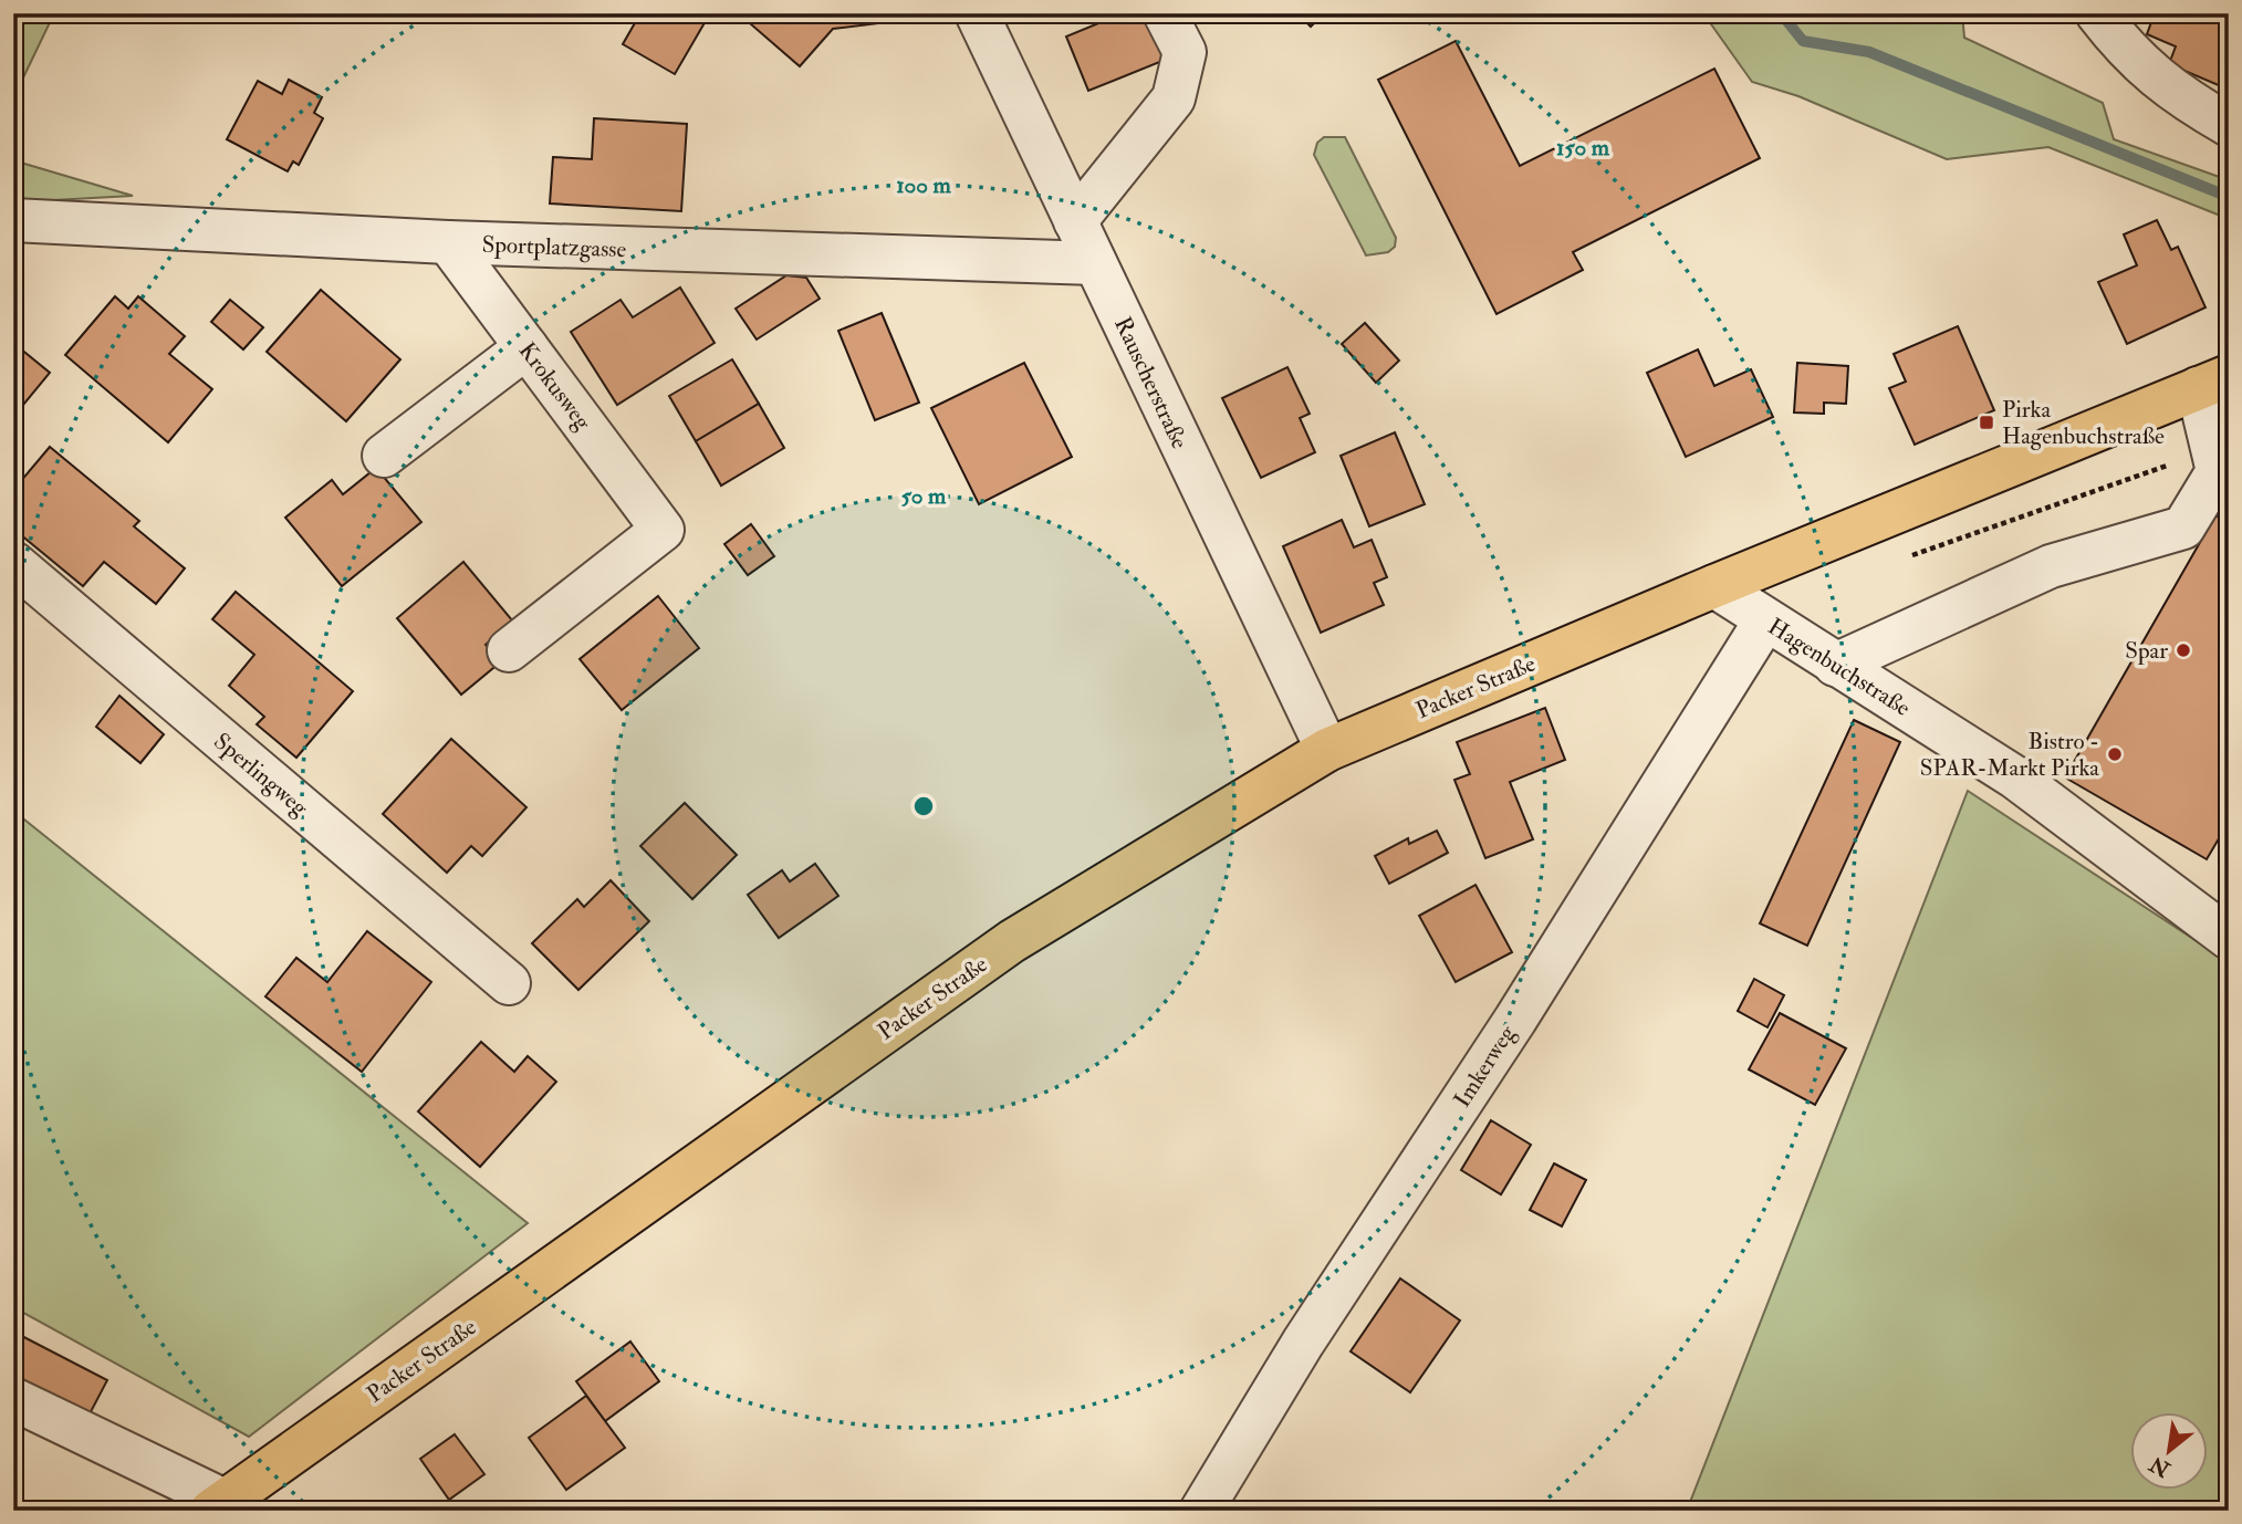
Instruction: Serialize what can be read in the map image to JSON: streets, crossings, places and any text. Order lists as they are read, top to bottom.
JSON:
{
  "streets": {
    "main road": ["Packer Straße"],
    "street": [
      "Sportplatzgasse",
      "Rauscherstraße",
      "Krokusweg",
      "Hagenbuchstraße",
      "Sperlingweg",
      "Imkerweg"
    ]
  },
  "crossings": [
    ["Sportplatzgasse", "Rauscherstraße"],
    ["Sportplatzgasse", "Krokusweg"],
    ["Rauscherstraße", "Packer Straße"],
    ["Hagenbuchstraße", "Packer Straße"],
    ["Hagenbuchstraße", "Imkerweg"]
  ],
  "places": {
    "transit": ["Pirka Hagenbuchstraße"],
    "other": ["Spar", "Bistro - SPAR-Markt Pirka"]
  },
  "north": "bottom left",
  "rings": ["150 m", "100 m", "50 m"]
}
